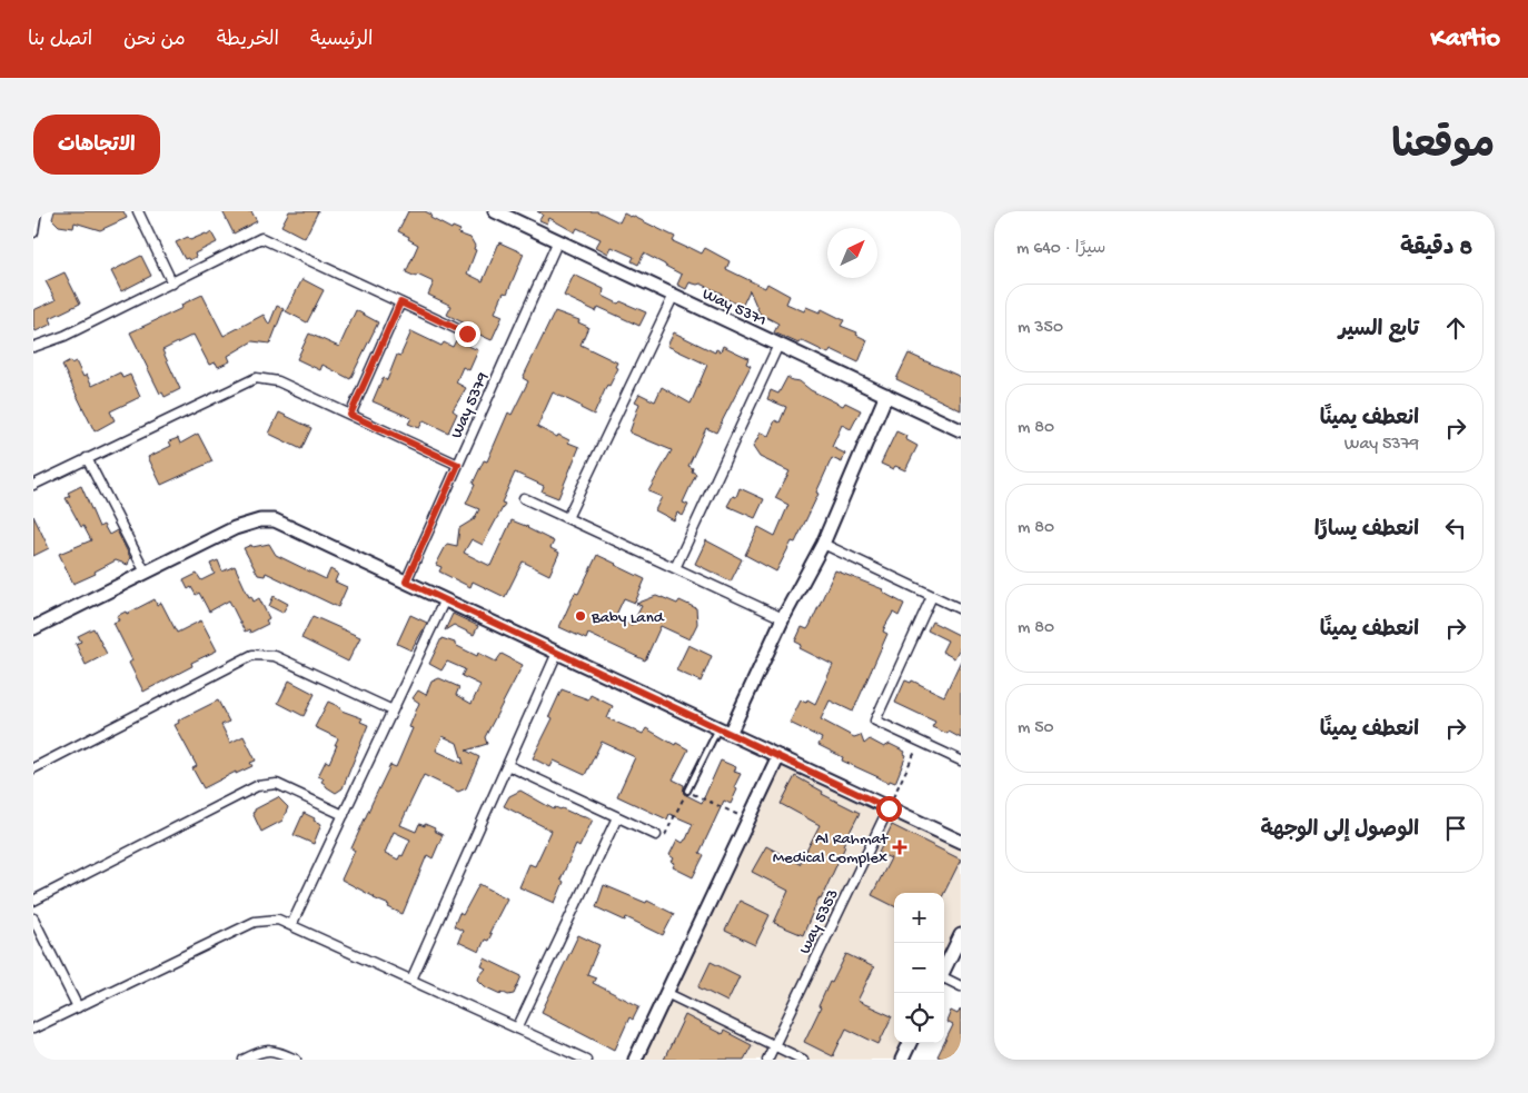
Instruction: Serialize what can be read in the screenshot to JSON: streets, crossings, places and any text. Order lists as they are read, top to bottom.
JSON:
{
  "streets": {
    "street": ["Way 5371", "Way 5379", "way 5353"]
  },
  "crossings": [
    ["Way 5371", "Way 5379"]
  ],
  "places": {
    "other": ["Baby Land"],
    "health": ["Al Rahmat Medical Complex"]
  },
  "north": "top right",
  "page": {
    "header": "Kartio",
    "nav": [
      "الرئيسية",
      "الخريطة",
      "من نحن",
      "اتصل بنا"
    ],
    "title": "موقعنا",
    "buttons": "الاتجاهات",
    "heading": ["8 دقيقة", "سيرًا · 640 m"],
    "list": [
      ["تابع السير", "350 m"],
      ["انعطف يمينًا", "Way 5379", "80 m"],
      ["انعطف يسارًا", "80 m"],
      ["انعطف يمينًا", "80 m"],
      ["انعطف يمينًا", "50 m"],
      "الوصول إلى الوجهة"
    ],
    "map_buttons": ["+", "−"]
  }
}
